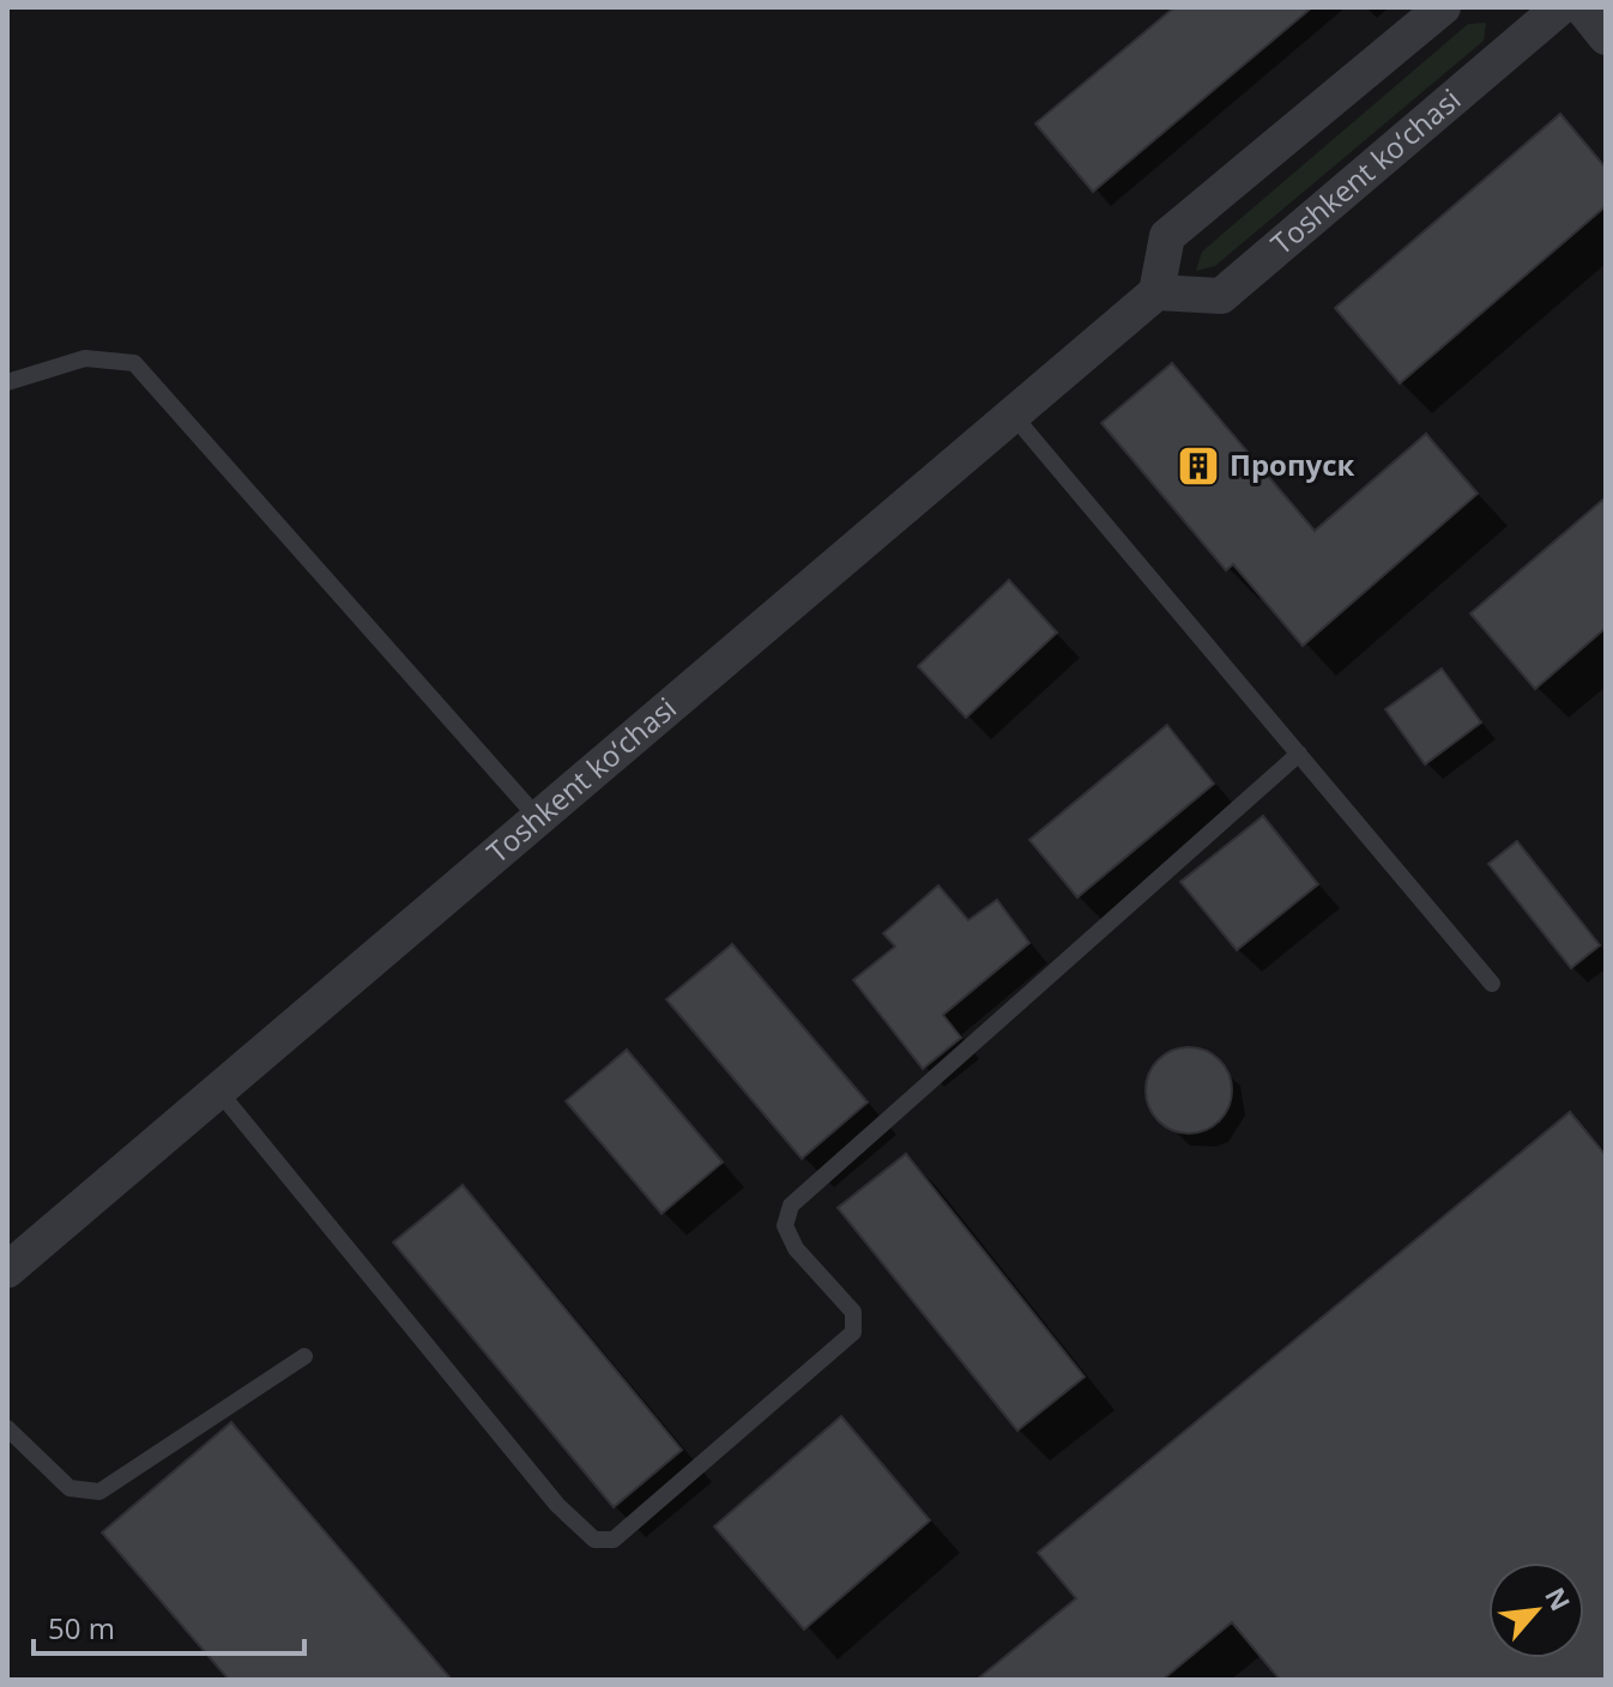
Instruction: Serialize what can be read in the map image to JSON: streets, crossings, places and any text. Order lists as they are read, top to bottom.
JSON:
{
  "streets": {
    "street": ["Toshkent ko‘chasi"]
  },
  "places": {
    "building": ["Пропуск"]
  },
  "scale_bar": "50 m",
  "north": "top right"
}
